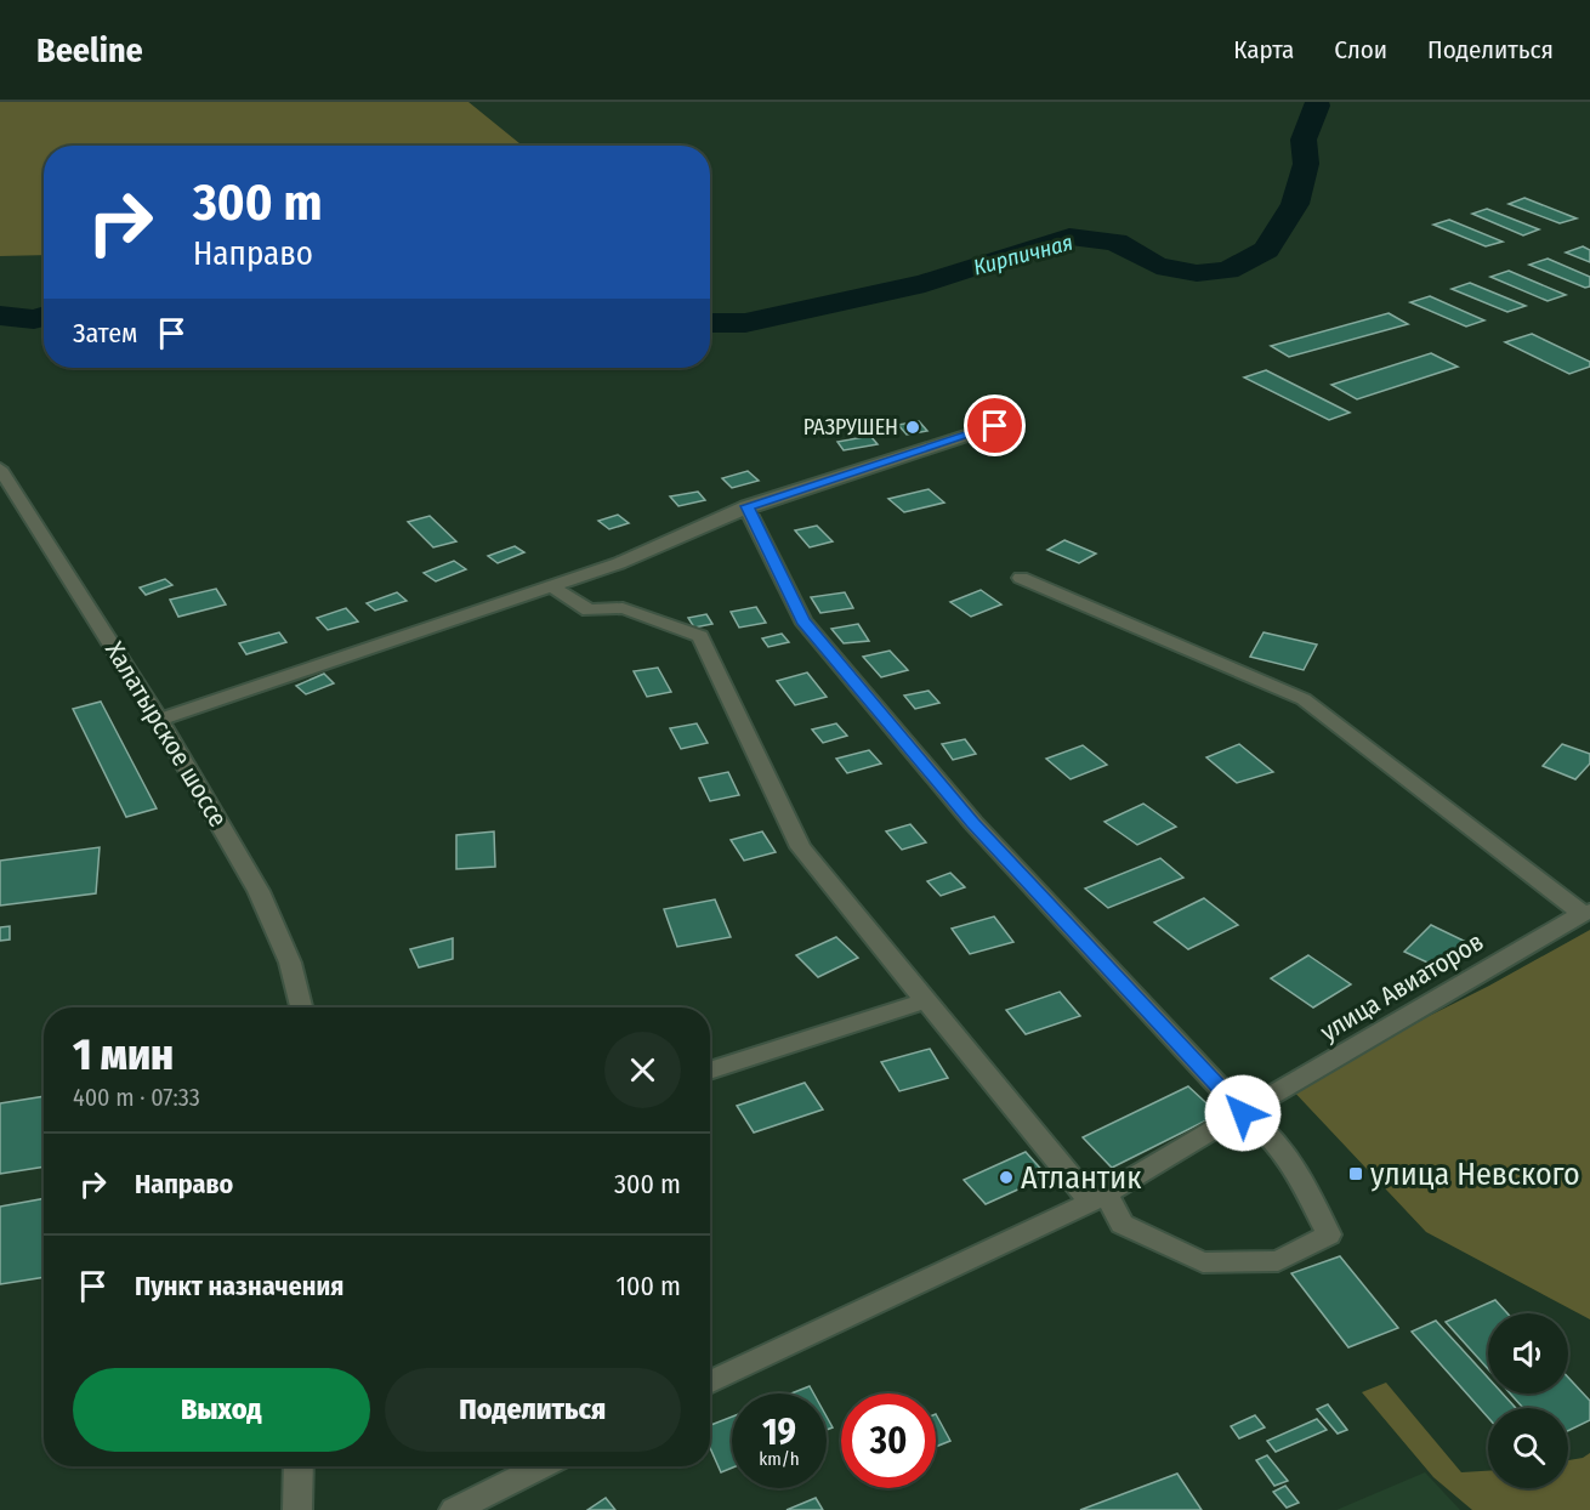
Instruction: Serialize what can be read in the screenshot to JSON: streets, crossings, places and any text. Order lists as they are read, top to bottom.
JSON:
{
  "streets": {
    "street": ["Халатырское шоссе", "улица Авиаторов"]
  },
  "water": ["Кирпичная"],
  "places": {
    "other": ["РАЗРУШЕН", "Атлантик"],
    "transit": ["улица Невского"]
  },
  "page": {
    "header": "Beeline",
    "nav": ["Карта", "Слои", "Поделиться"],
    "turn": ["300 m", "Направо"],
    "then": "Затем",
    "heading": ["1 мин", "400 m · 07:33"],
    "list": [
      {
        "name": "Направо",
        "value": "300 m"
      },
      {
        "name": "Пункт назначения",
        "value": "100 m"
      }
    ],
    "buttons": ["Выход", "Поделиться"],
    "speed": "19 km/h",
    "limit": "30"
  }
}
